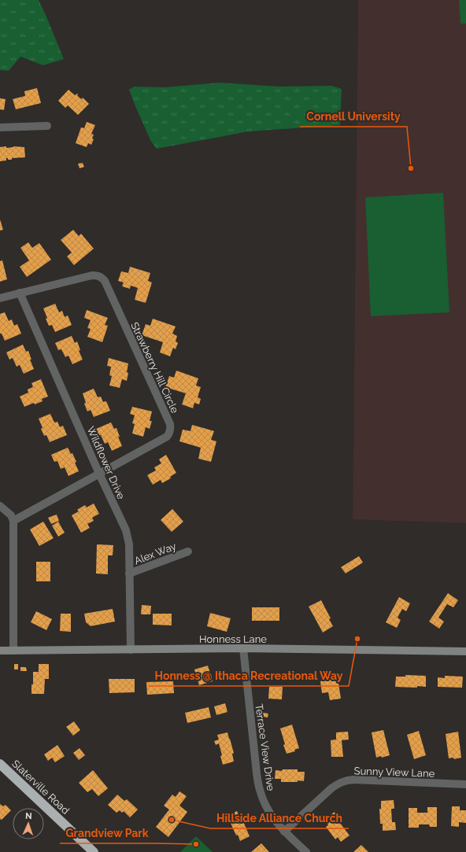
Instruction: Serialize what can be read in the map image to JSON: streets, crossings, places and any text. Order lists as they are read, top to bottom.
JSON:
{
  "streets": {
    "highway": ["Slaterville Road"],
    "street": [
      "Strawberry Hill Circle",
      "Wildflower Drive",
      "Alex Way",
      "Honness Lane",
      "Terrace View Drive",
      "Sunny View Lane"
    ]
  },
  "crossings": [
    ["Strawberry Hill Circle", "Wildflower Drive"],
    ["Wildflower Drive", "Alex Way"],
    ["Wildflower Drive", "Honness Lane"],
    ["Honness Lane", "Terrace View Drive"],
    ["Terrace View Drive", "Sunny View Lane"]
  ],
  "places": [
    "Cornell University",
    "Honness @ Ithaca Recreational Way",
    "Hillside Alliance Church",
    "Grandview Park"
  ],
  "north": "top"
}
